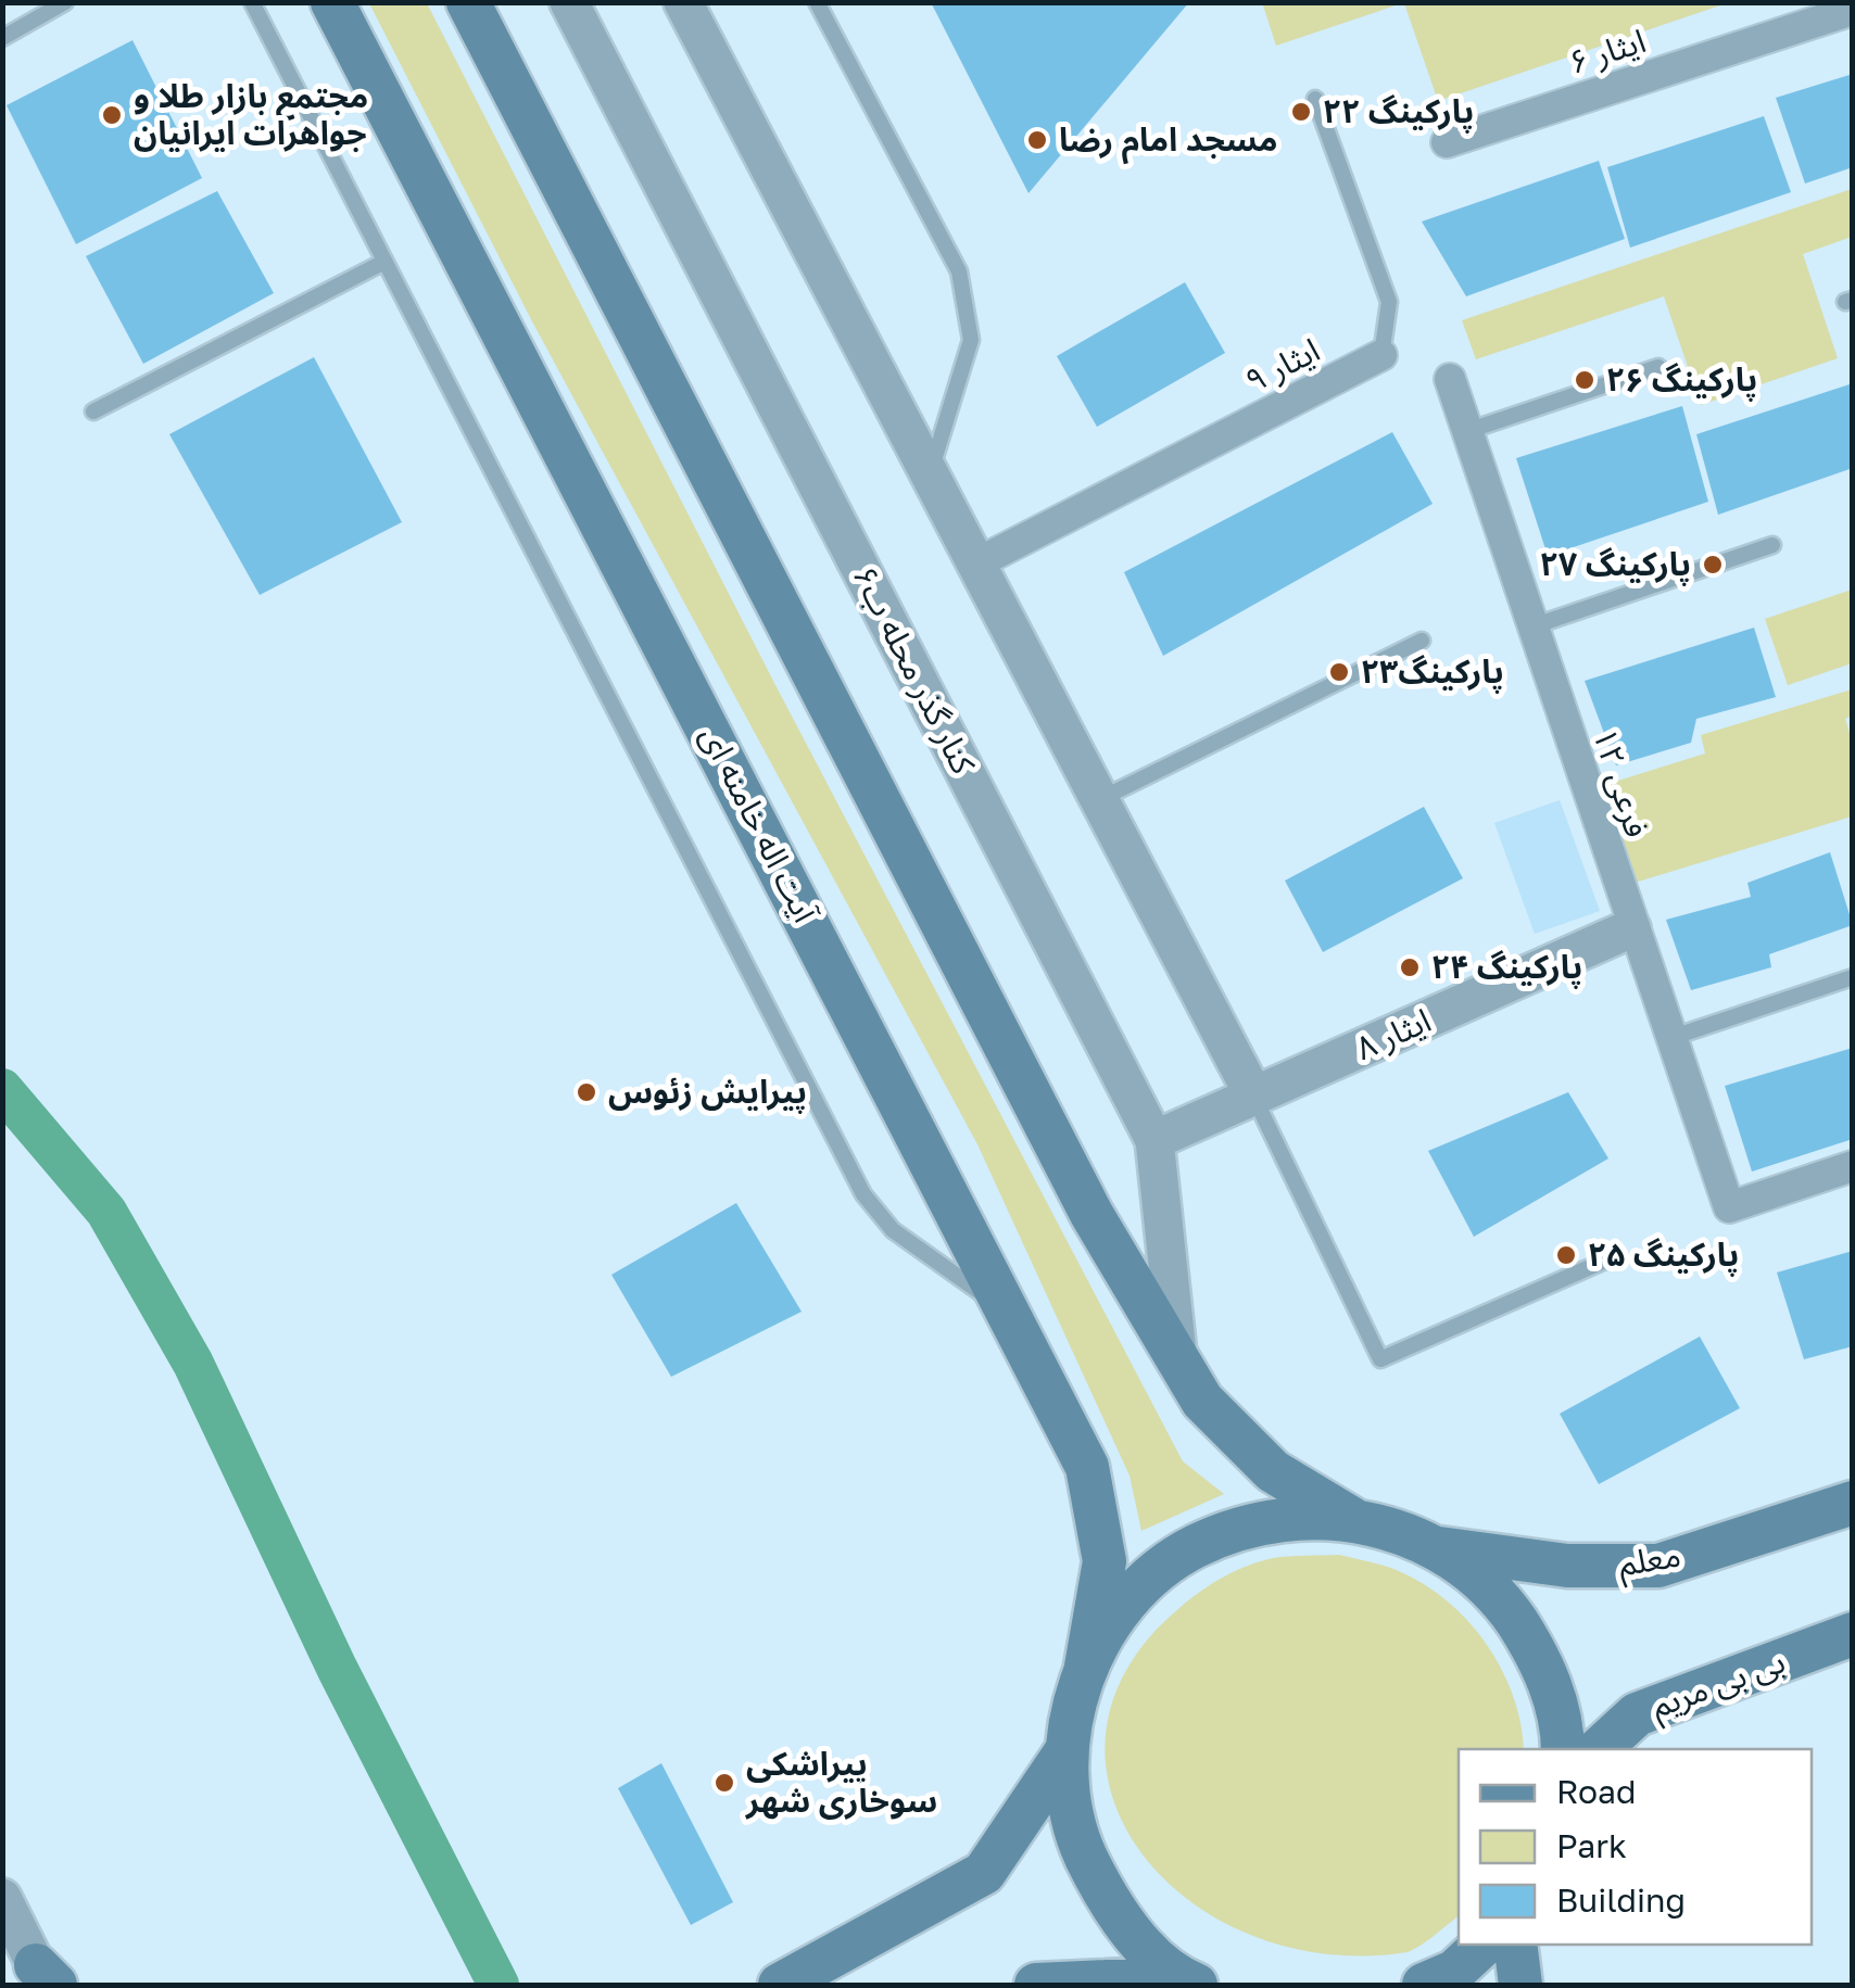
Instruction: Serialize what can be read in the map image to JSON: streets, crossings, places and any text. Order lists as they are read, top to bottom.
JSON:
{
  "streets": {
    "main road": ["آیت اله خامنه ای", "معلم", "بی بی مریم"],
    "street": [
      "ایثار ۶",
      "ایثار ۹",
      "کنار گذر محله ب۶",
      "فرعی ۱۲",
      "ایثار ۸"
    ]
  },
  "crossings": [
    ["کنار گذر محله ب۶", "ایثار ۸"],
    ["فرعی ۱۲", "ایثار ۸"]
  ],
  "places": [
    "پارکینگ ۲۲",
    "مجتمع بازار طلا و جواهرات ایرانیان",
    "مسجد امام رضا",
    "پارکینگ ۲۶",
    "پارکینگ ۲۷",
    "پارکینگ۲۳",
    "پارکینگ ۲۴",
    "پیرایش زئوس",
    "پارکینگ ۲۵",
    "پیراشکی سوخاری شهر"
  ],
  "legend": ["Road", "Park", "Building"]
}
